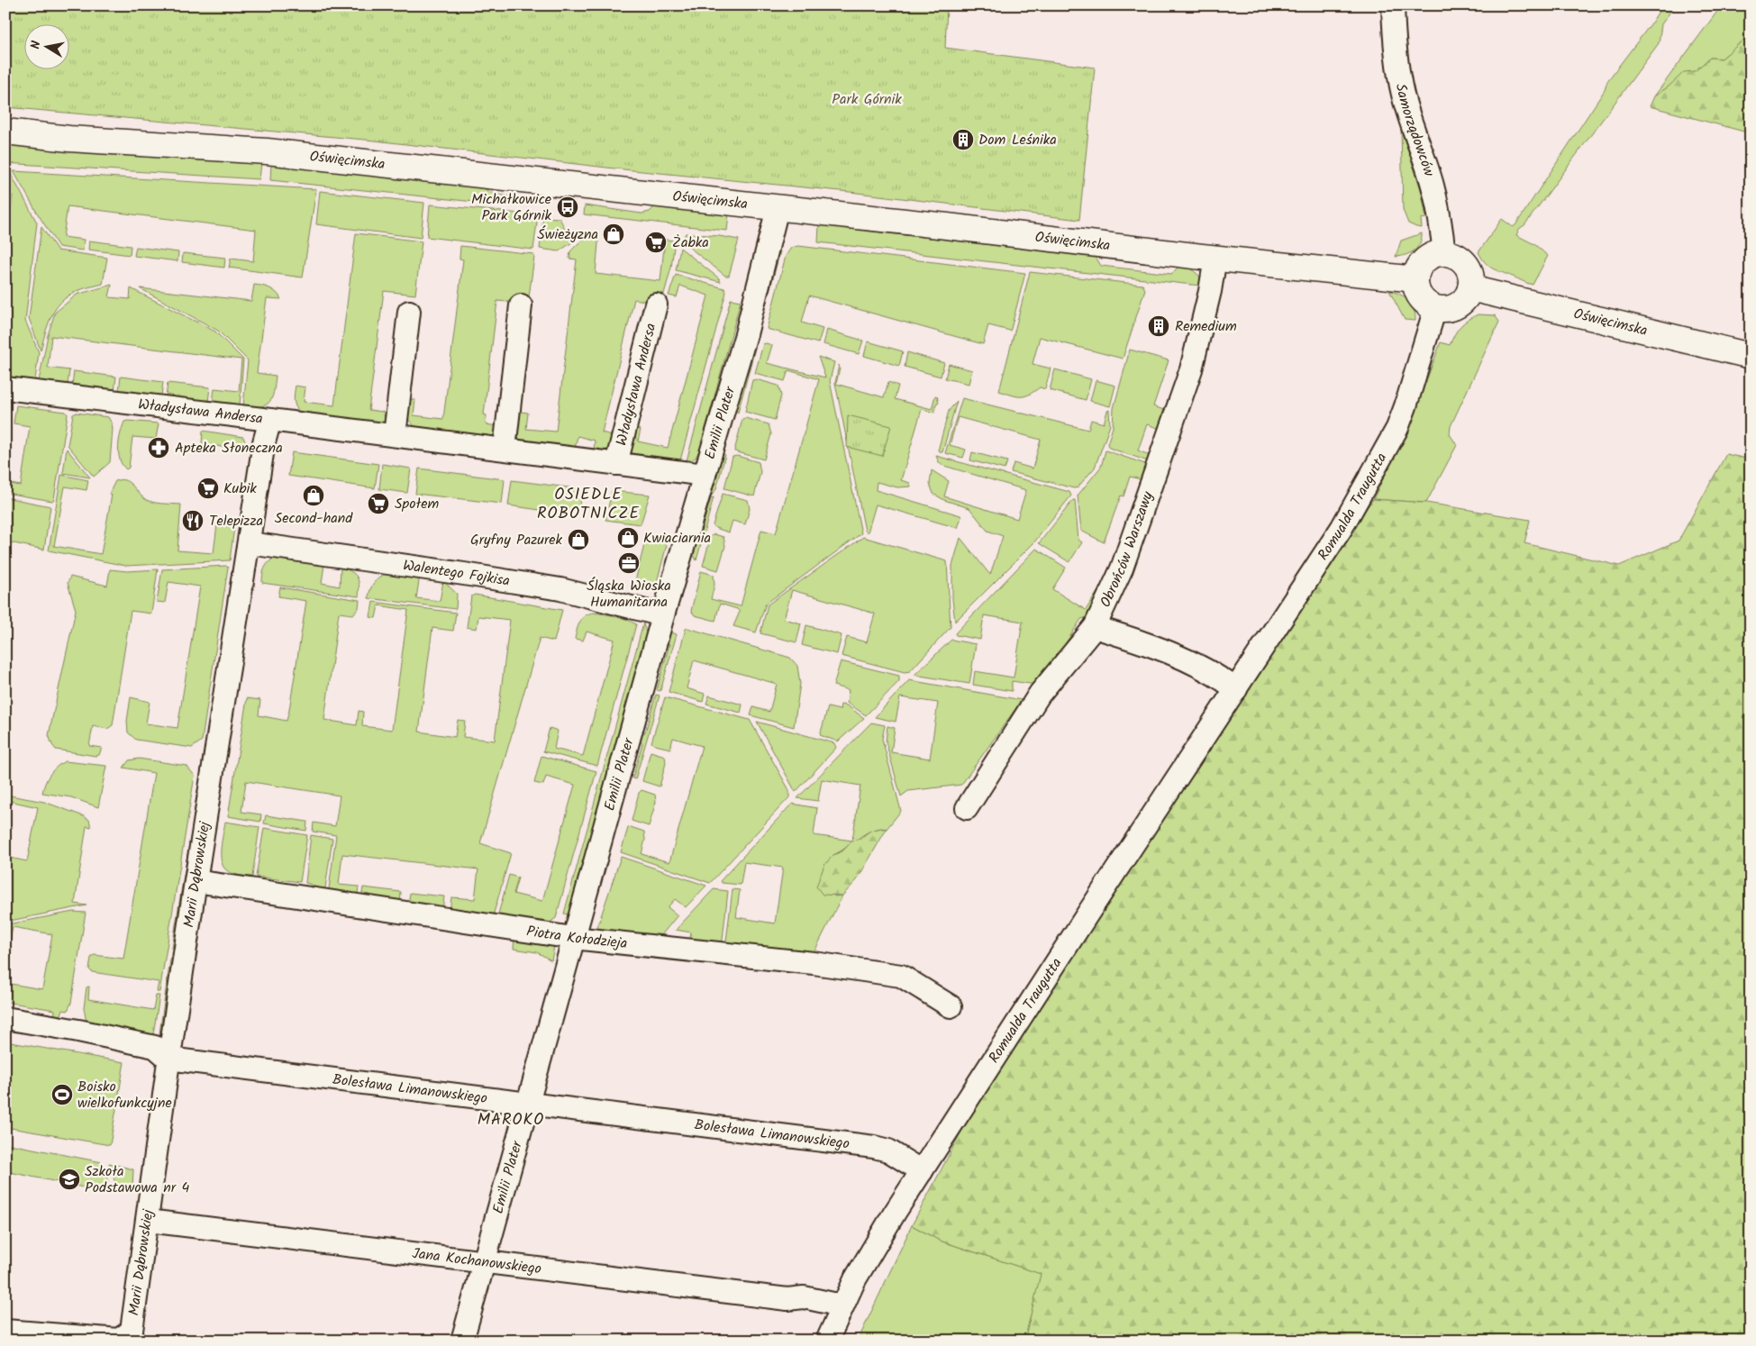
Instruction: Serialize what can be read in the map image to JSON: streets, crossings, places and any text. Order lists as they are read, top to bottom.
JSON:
{
  "streets": {
    "street": [
      "Samorządowców",
      "Oświęcimska",
      "Władysława Andersa",
      "Emilii Plater",
      "Romualda Traugutta",
      "Obrońców Warszawy",
      "Walentego Fojkisa",
      "Marii Dąbrowskiej",
      "Piotra Kołodzieja",
      "Bolesława Limanowskiego",
      "Jana Kochanowskiego"
    ]
  },
  "crossings": [
    ["Samorządowców", "Oświęcimska"],
    ["Samorządowców", "Romualda Traugutta"],
    ["Oświęcimska", "Emilii Plater"],
    ["Oświęcimska", "Romualda Traugutta"],
    ["Oświęcimska", "Obrońców Warszawy"],
    ["Władysława Andersa", "Emilii Plater"],
    ["Władysława Andersa", "Marii Dąbrowskiej"],
    ["Emilii Plater", "Walentego Fojkisa"],
    ["Emilii Plater", "Piotra Kołodzieja"],
    ["Emilii Plater", "Bolesława Limanowskiego"],
    ["Emilii Plater", "Jana Kochanowskiego"],
    ["Romualda Traugutta", "Bolesława Limanowskiego"],
    ["Romualda Traugutta", "Jana Kochanowskiego"],
    ["Walentego Fojkisa", "Marii Dąbrowskiej"],
    ["Marii Dąbrowskiej", "Piotra Kołodzieja"],
    ["Marii Dąbrowskiej", "Bolesława Limanowskiego"],
    ["Marii Dąbrowskiej", "Jana Kochanowskiego"]
  ],
  "districts": ["OSIEDLE ROBOTNICZE", "MAROKO"],
  "parks": ["Park Górnik"],
  "places": {
    "building": ["Dom Leśnika", "Remedium"],
    "bus stop": ["Michałkowice Park Górnik"],
    "shop": [
      "Świeżyzna",
      "Second-hand",
      "Kwiaciarnia",
      "Gryfny Pazurek"
    ],
    "supermarket": ["Żabka", "Kubik", "Społem"],
    "pharmacy": ["Apteka Słoneczna"],
    "restaurant": ["Telepizza"],
    "office": ["Śląska Wioska Humanitarna"],
    "sports": ["Boisko wielkofunkcyjne"],
    "school or university": ["Szkoła Podstawowa nr 4"]
  },
  "north": "left"
}
